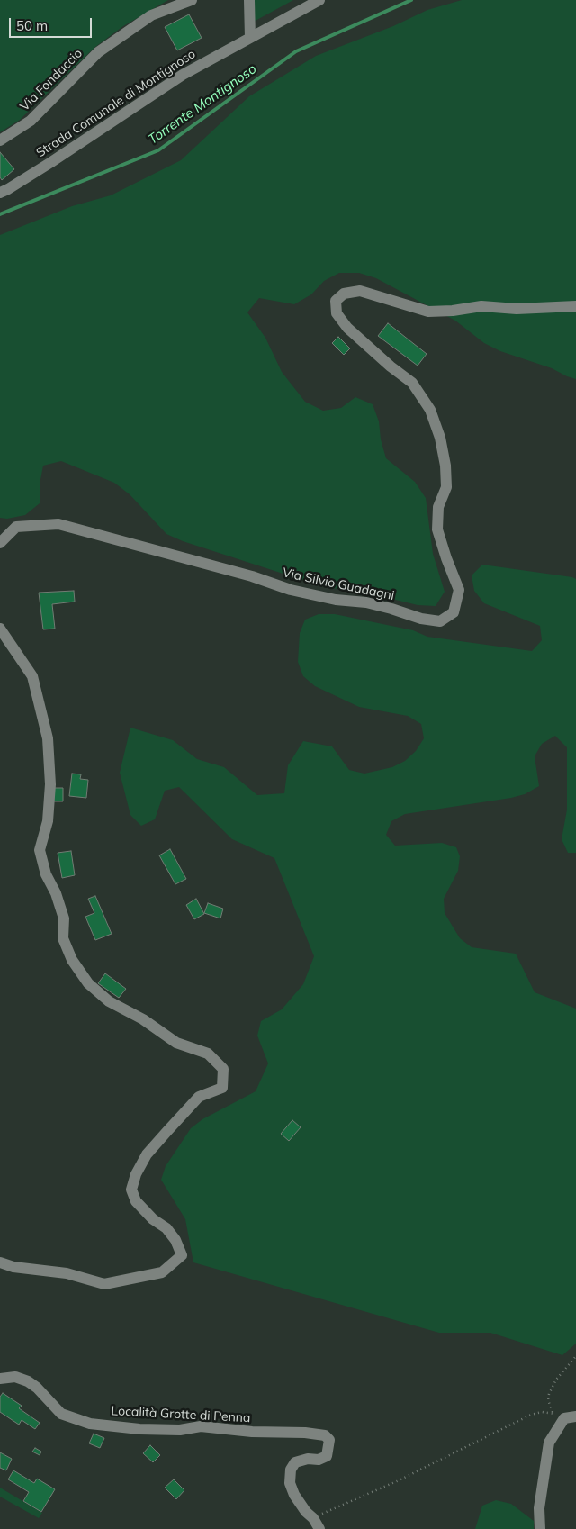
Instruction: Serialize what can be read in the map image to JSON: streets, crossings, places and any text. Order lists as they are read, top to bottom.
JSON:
{
  "streets": {
    "street": [
      "Via Fondaccio",
      "Strada Comunale di Montignoso",
      "Via Silvio Guadagni",
      "Località Grotte di Penna"
    ]
  },
  "water": ["Torrente Montignoso"],
  "scale_bar": "50 m"
}
